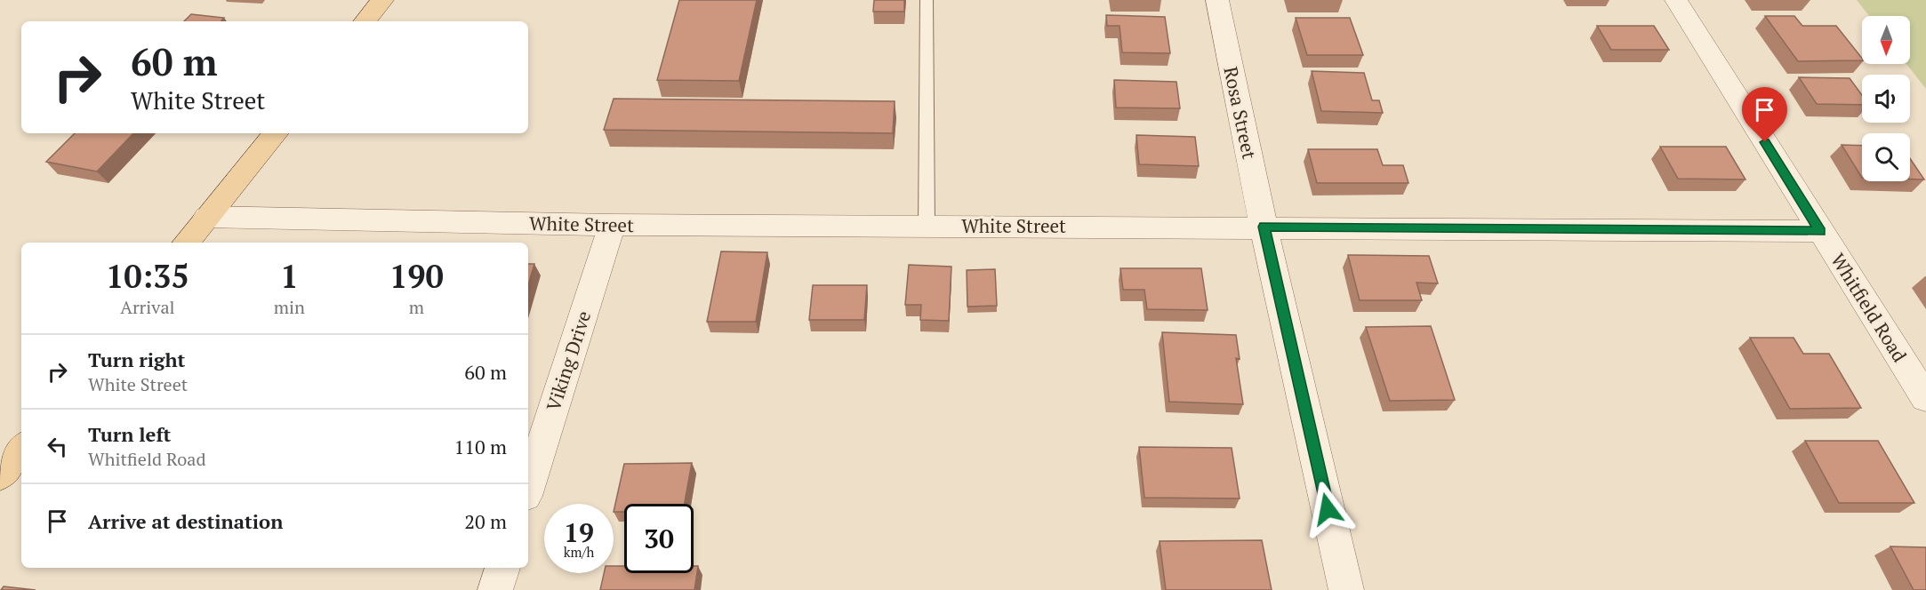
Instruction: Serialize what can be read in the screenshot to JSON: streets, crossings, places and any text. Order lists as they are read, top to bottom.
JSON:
{
  "streets": {
    "street": [
      "Rosa Street",
      "White Street",
      "Whitfield Road",
      "Viking Drive"
    ]
  },
  "crossings": [
    ["Rosa Street", "White Street"],
    ["White Street", "Whitfield Road"],
    ["White Street", "Viking Drive"]
  ],
  "north": "bottom",
  "page": {
    "turn": ["60 m", "White Street"],
    "eta": [
      "10:35",
      "Arrival",
      "1",
      "min",
      "190",
      "m"
    ],
    "list": [
      {
        "name": "Turn right",
        "note": "White Street",
        "value": "60 m"
      },
      {
        "name": "Turn left",
        "note": "Whitfield Road",
        "value": "110 m"
      },
      {
        "name": "Arrive at destination",
        "value": "20 m"
      }
    ],
    "speed": "19 km/h",
    "limit": "30"
  }
}
